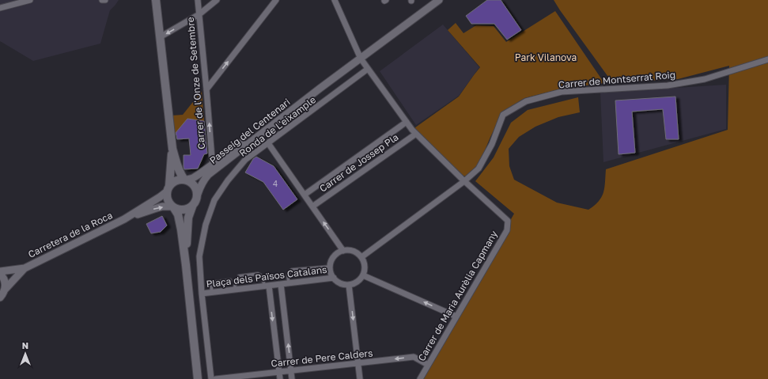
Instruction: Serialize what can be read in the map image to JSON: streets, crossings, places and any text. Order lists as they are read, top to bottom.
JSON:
{
  "streets": {
    "street": [
      "Carrer de Montserrat Roig",
      "Carrer de l'Onze de Setembre",
      "Ronda de L'eixample",
      "Passeig del Centenari",
      "Carrer de Jossep Pla",
      "Carretera de la Roca",
      "Plaça dels Països Catalans",
      "Carrer de Maria Aurèlia Capmany",
      "Carrer de Pere Calders"
    ]
  },
  "crossings": [
    ["Carrer de Montserrat Roig", "Plaça dels Països Catalans"],
    ["Carrer de Montserrat Roig", "Carrer de Maria Aurèlia Capmany"],
    ["Carrer de l'Onze de Setembre", "Passeig del Centenari"],
    ["Ronda de L'eixample", "Plaça dels Països Catalans"],
    ["Passeig del Centenari", "Carretera de la Roca"],
    ["Carrer de Maria Aurèlia Capmany", "Carrer de Pere Calders"]
  ],
  "one_way": ["Carrer de l'Onze de Setembre"],
  "parks": ["Park Vilanova"],
  "house_numbers": ["4"],
  "north": "top"
}
